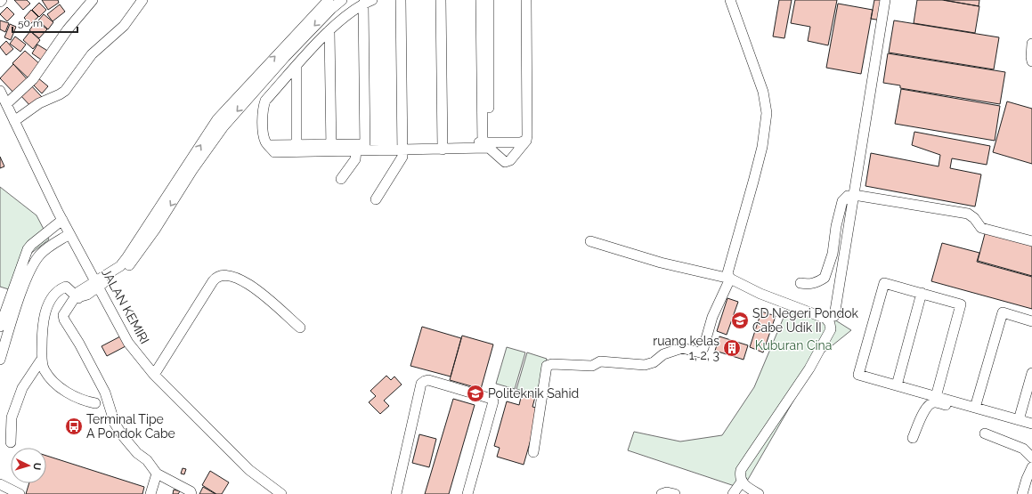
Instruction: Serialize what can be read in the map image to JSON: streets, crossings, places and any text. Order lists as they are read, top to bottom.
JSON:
{
  "streets": {
    "street": ["JALAN KEMIRI"]
  },
  "parks": ["Kuburan Cina"],
  "places": {
    "school or university": ["SD Negeri Pondok Cabe Udik II", "Politeknik Sahid"],
    "building": ["ruang kelas 1, 2, 3"],
    "bus stop": ["Terminal Tipe A Pondok Cabe"]
  },
  "scale_bar": "50 m",
  "north": "right"
}
